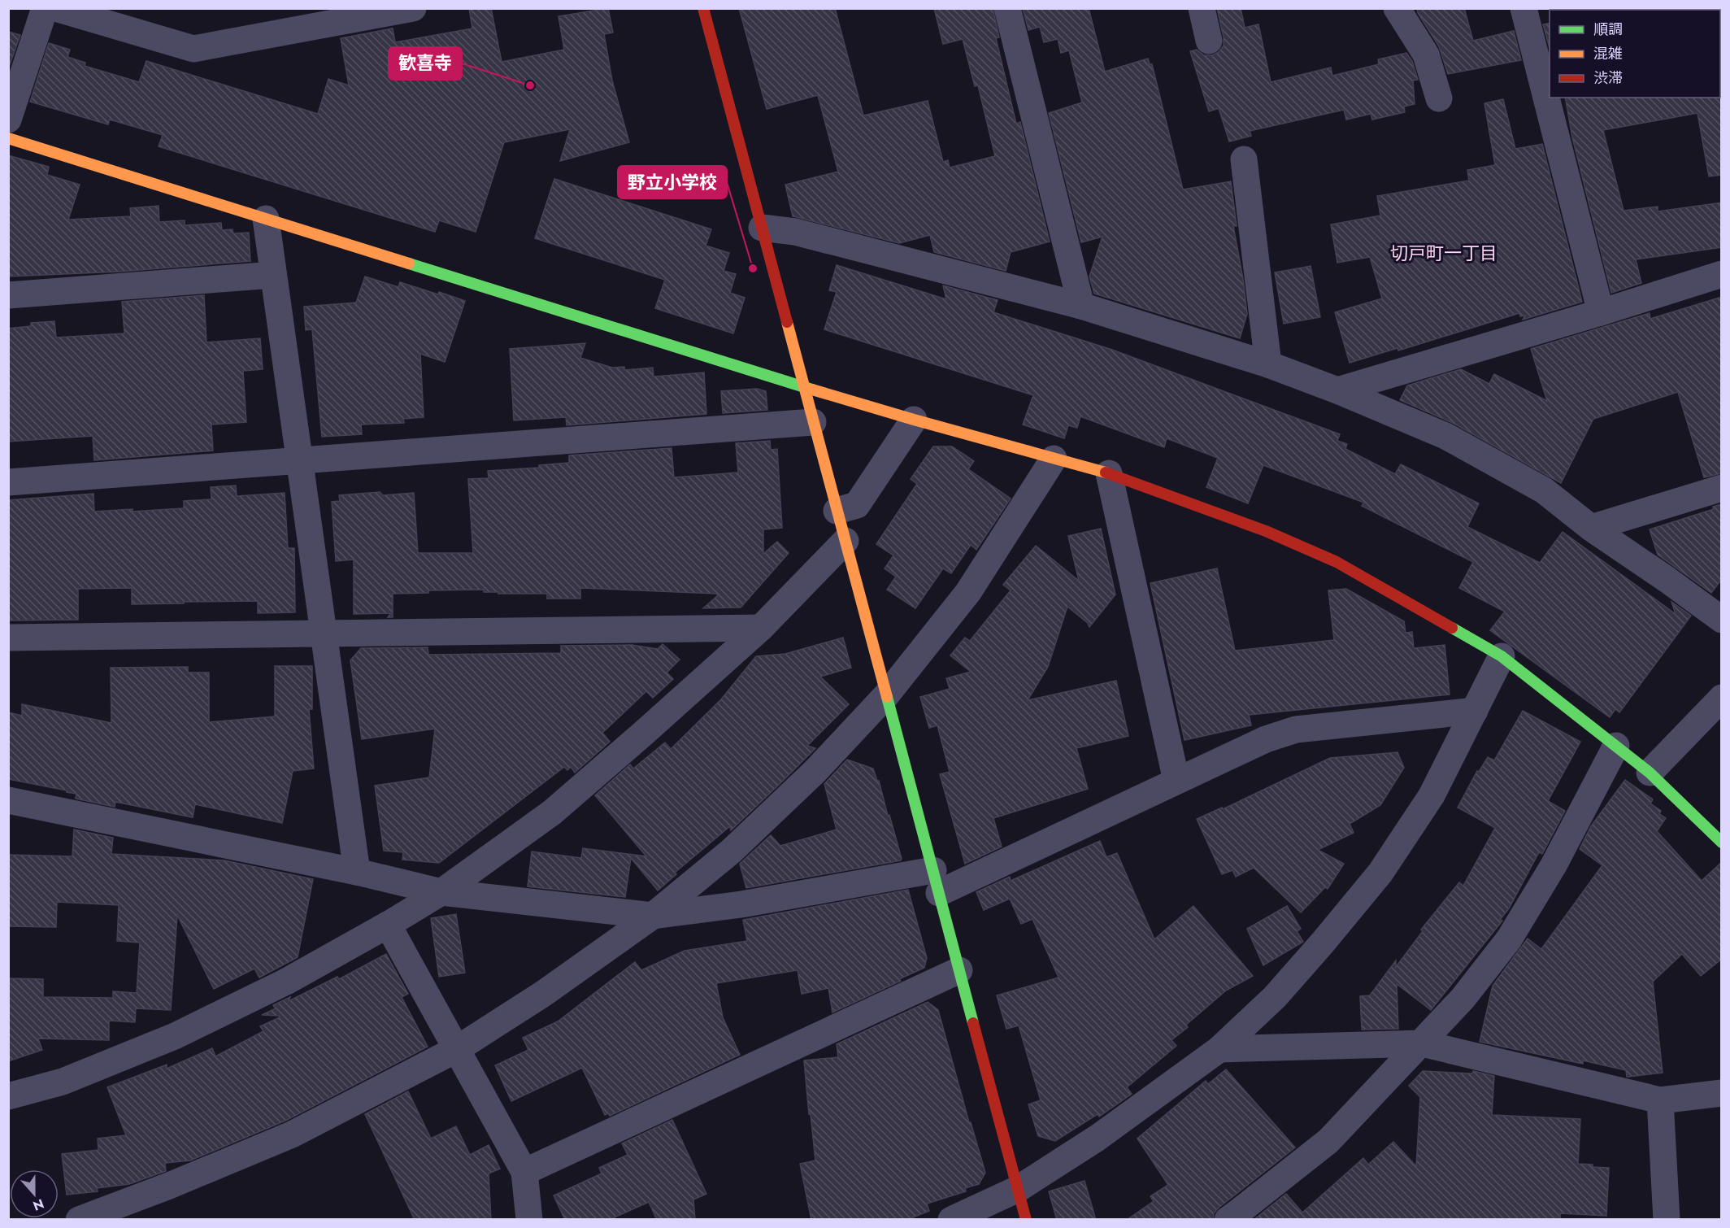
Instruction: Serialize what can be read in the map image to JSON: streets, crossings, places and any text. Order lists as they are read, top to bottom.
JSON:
{
  "districts": ["切戸町一丁目"],
  "places": ["歓喜寺", "野立小学校"],
  "legend": ["順調", "混雑", "渋滞"],
  "north": "bottom"
}
